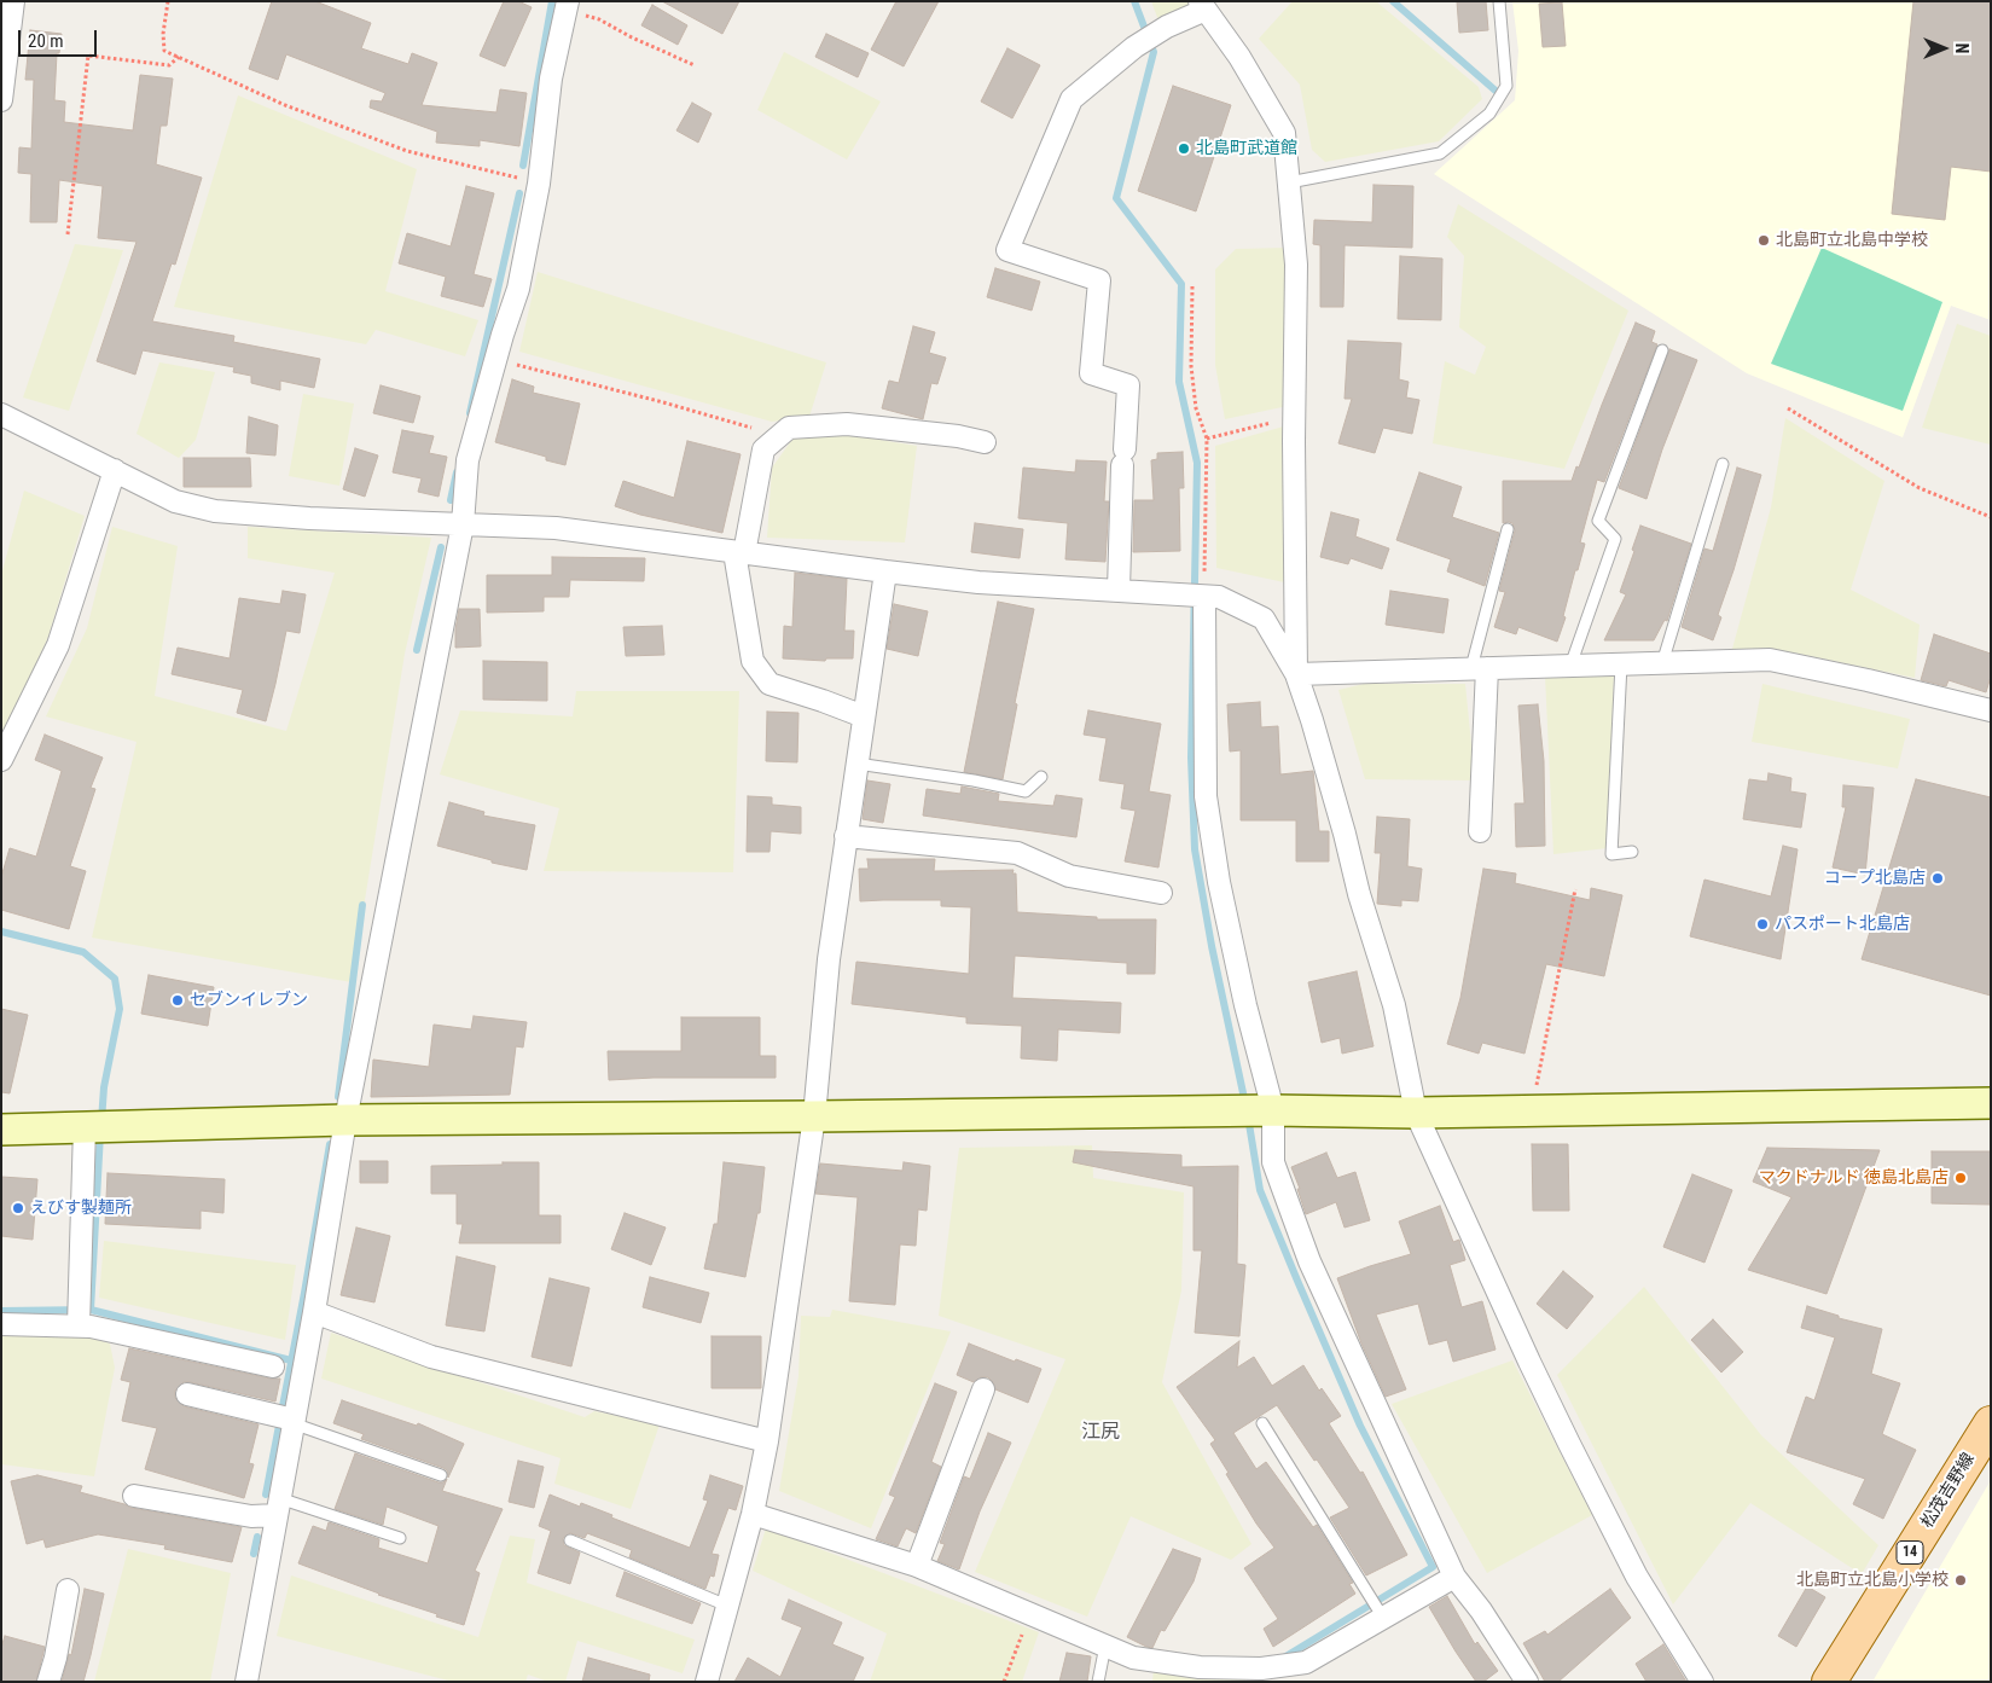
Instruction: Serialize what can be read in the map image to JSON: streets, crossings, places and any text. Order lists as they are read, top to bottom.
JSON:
{
  "streets": {
    "main road": ["松茂吉野線", "14"]
  },
  "districts": ["江尻"],
  "places": [
    "北島町武道館",
    "北島町立北島中学校",
    "コープ北島店",
    "パスポート北島店",
    "セブンイレブン",
    "マクドナルド 徳島北島店",
    "えびす製麺所",
    "北島町立北島小学校"
  ],
  "scale_bar": "20 m",
  "north": "right"
}
